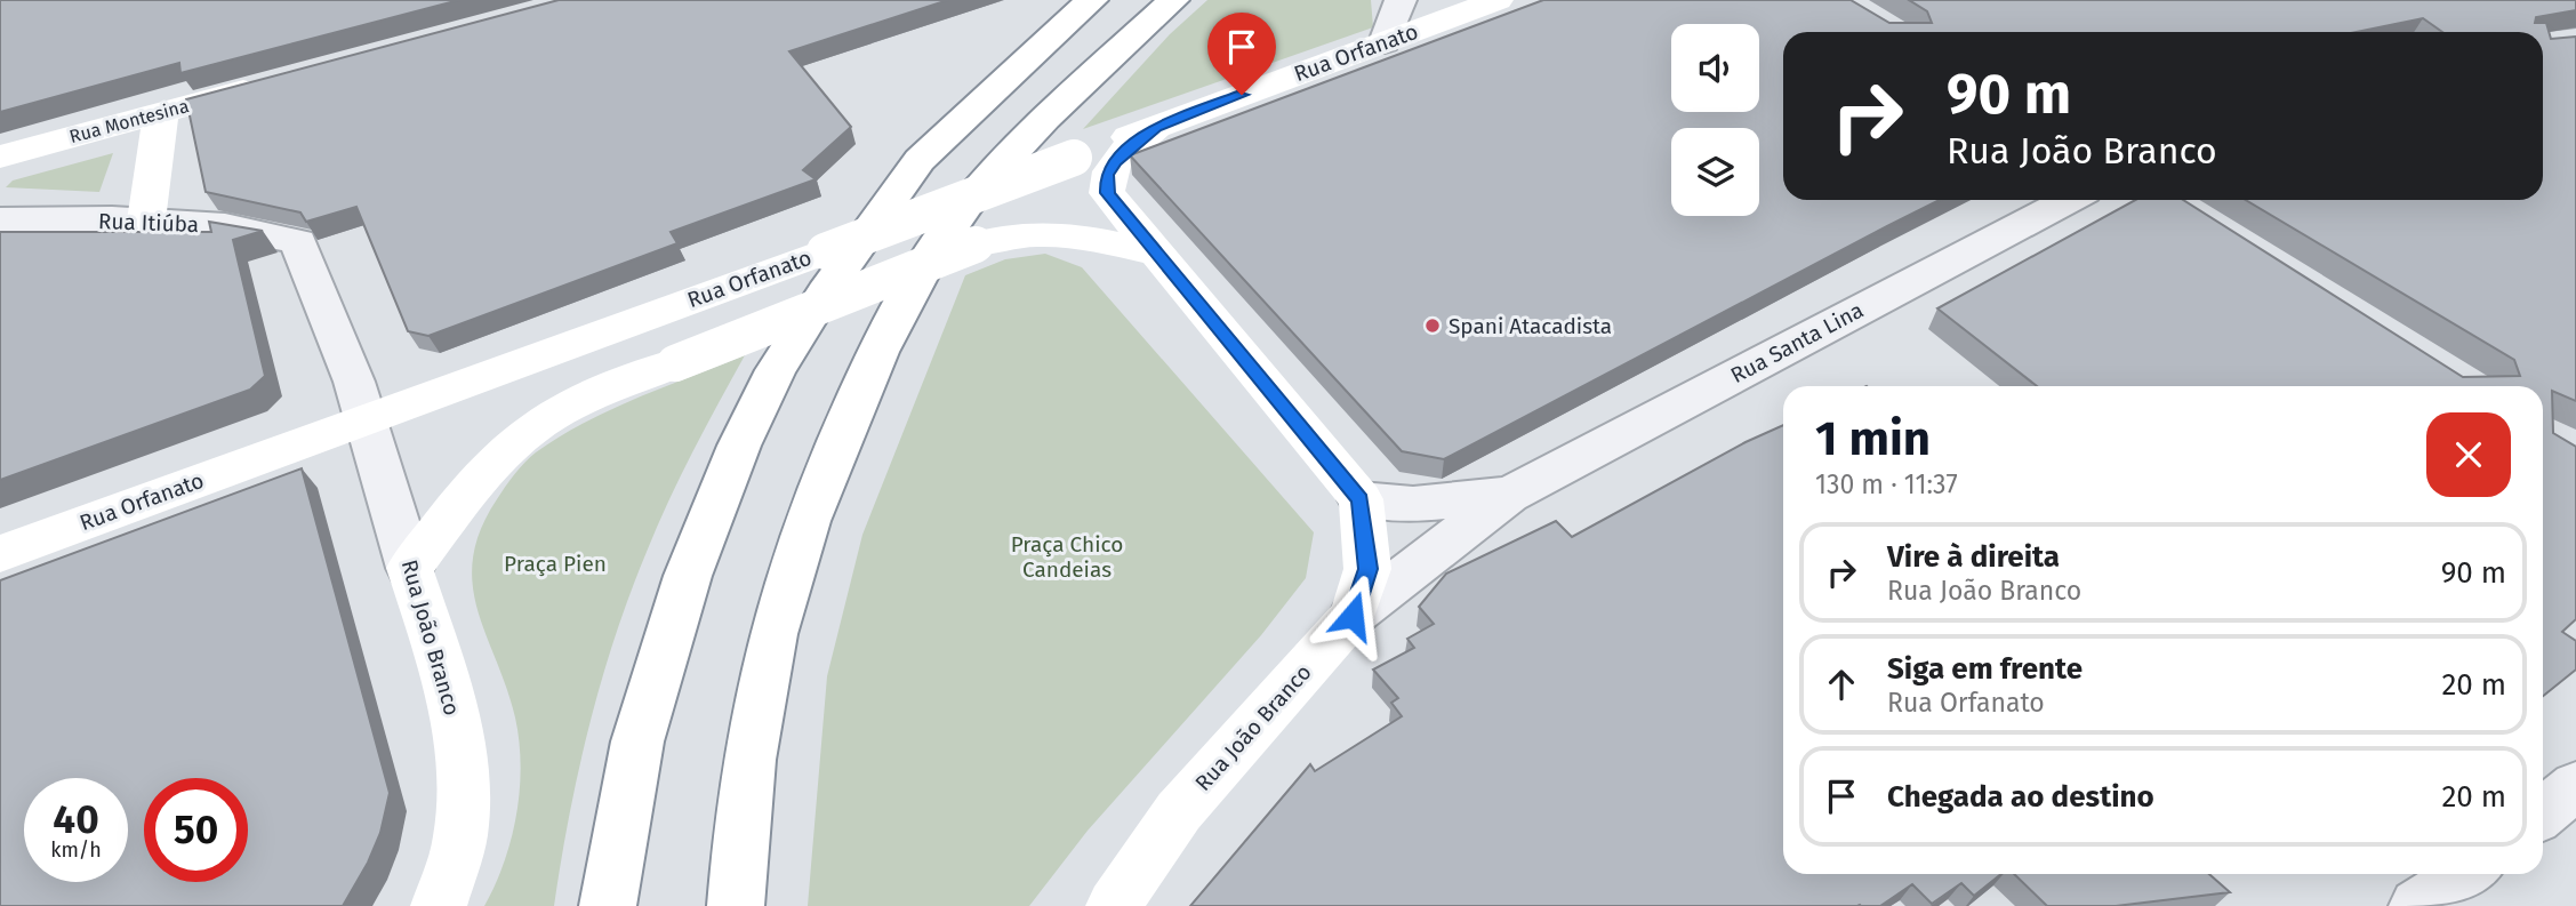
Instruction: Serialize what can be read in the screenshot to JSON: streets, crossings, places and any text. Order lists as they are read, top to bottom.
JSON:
{
  "streets": {
    "main road": ["Rua Orfanato", "Rua Montesina", "Rua João Branco"],
    "street": ["Rua Itiúba", "Rua Santa Lina"]
  },
  "crossings": [
    ["Rua Orfanato", "Rua Itiúba"],
    ["Rua Orfanato", "Rua João Branco"],
    ["Rua Itiúba", "Rua João Branco"],
    ["Rua Santa Lina", "Rua João Branco"]
  ],
  "parks": ["Praça Chico Candeias", "Praça Pien"],
  "places": ["Spani Atacadista"],
  "page": {
    "turn": ["90 m", "Rua João Branco"],
    "heading": ["1 min", "130 m · 11:37"],
    "list": [
      {
        "name": "Vire à direita",
        "note": "Rua João Branco",
        "value": "90 m"
      },
      {
        "name": "Siga em frente",
        "note": "Rua Orfanato",
        "value": "20 m"
      },
      {
        "name": "Chegada ao destino",
        "value": "20 m"
      }
    ],
    "speed": "40 km/h",
    "limit": "50"
  }
}
